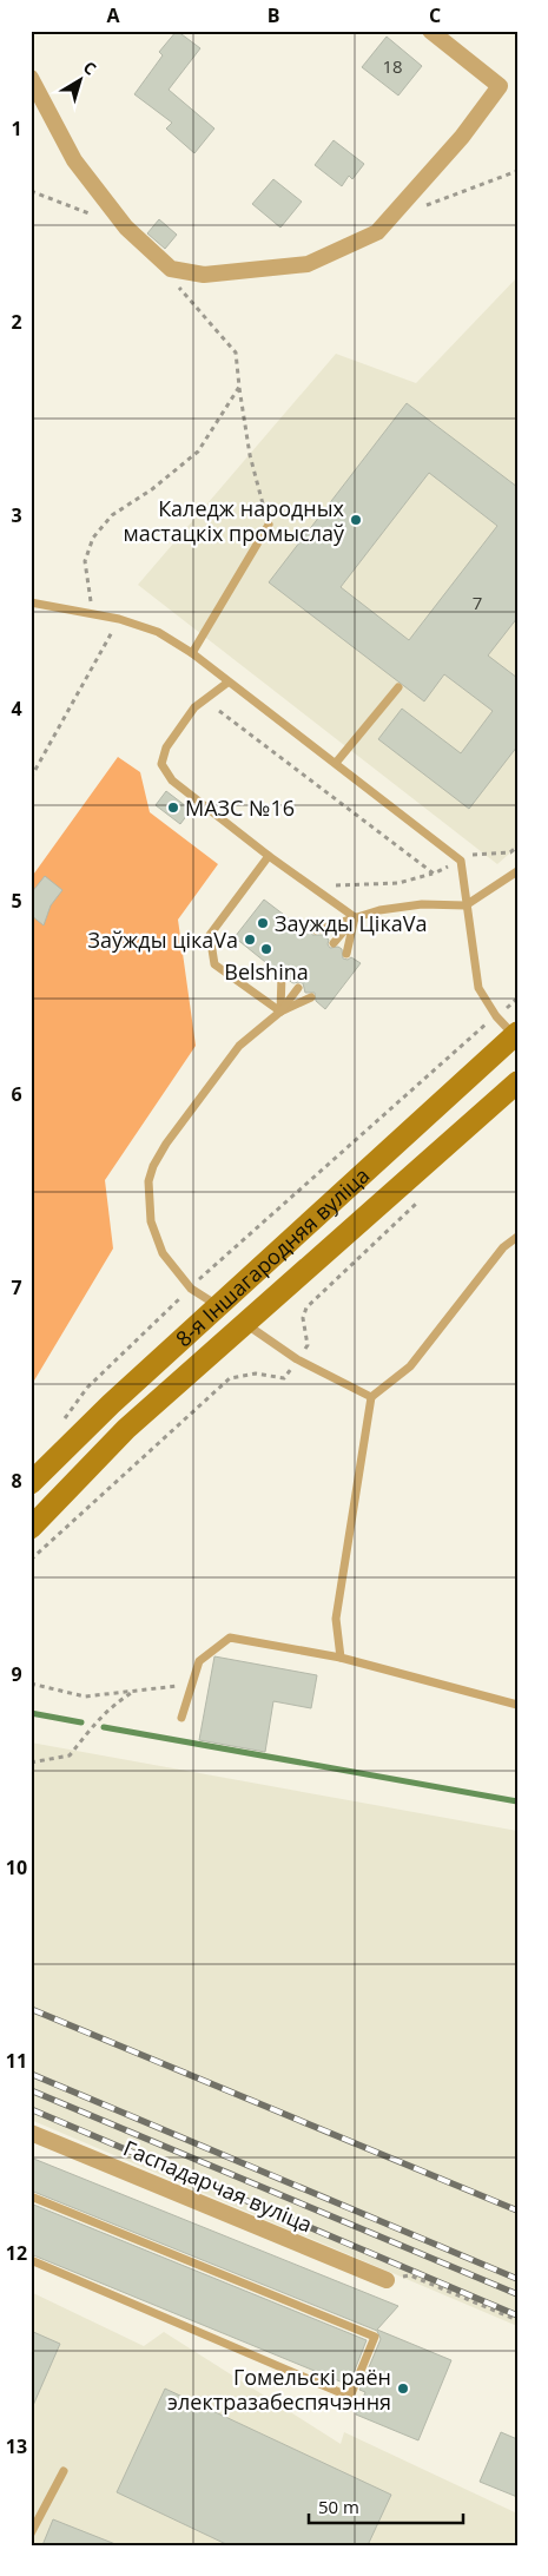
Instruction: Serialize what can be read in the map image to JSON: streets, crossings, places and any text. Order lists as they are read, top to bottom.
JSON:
{
  "streets": {
    "main road": ["8-я Іншагародняя вуліца"],
    "street": ["Гаспадарчая вуліца"]
  },
  "places": [
    "Каледж народных мастацкіх промыслаў",
    "МАЗС №16",
    "Заужды ЦікаVа",
    "Заўжды цікаVа",
    "Belshina",
    "Гомельскі раён электразабеспячэння"
  ],
  "house_numbers": ["18", "7"],
  "scale_bar": "50 m",
  "north": "top right",
  "grid": {
    "columns": ["A", "B", "C"],
    "rows": [
      "1",
      "2",
      "3",
      "4",
      "5",
      "6",
      "7",
      "8",
      "9",
      "10",
      "11",
      "12",
      "13"
    ]
  }
}
